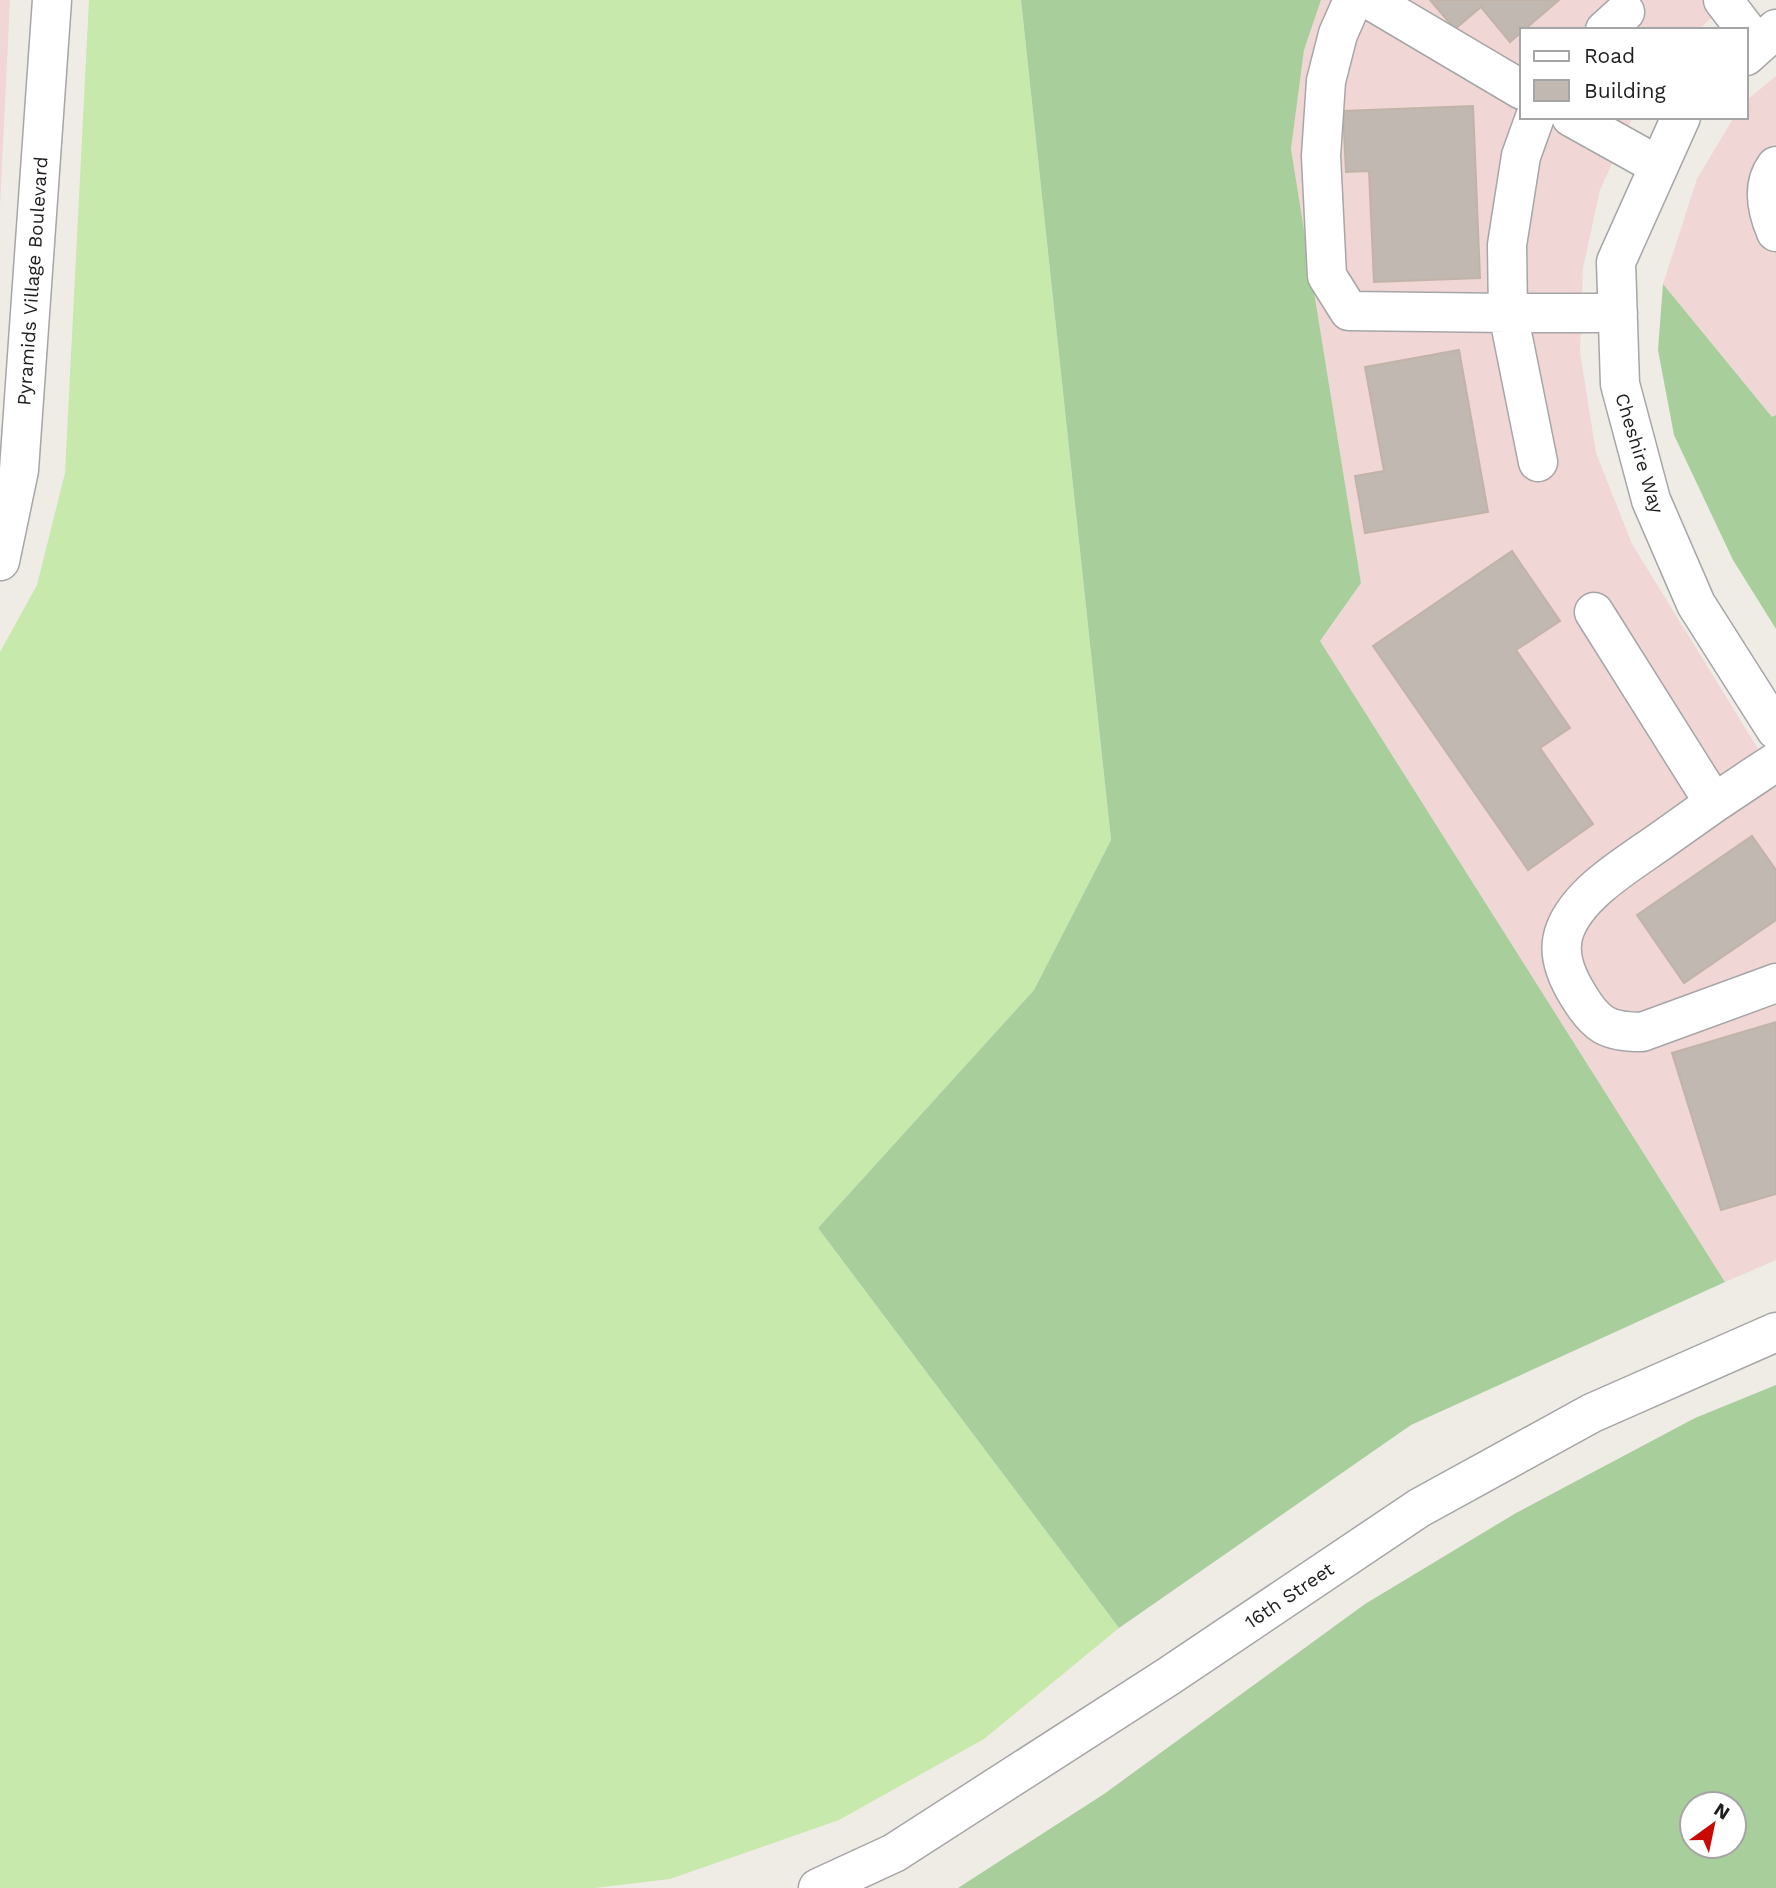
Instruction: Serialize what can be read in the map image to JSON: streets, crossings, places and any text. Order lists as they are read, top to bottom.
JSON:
{
  "streets": {
    "street": ["Pyramids Village Boulevard", "Cheshire Way", "16th Street"]
  },
  "legend": ["Road", "Building"],
  "north": "top right"
}
